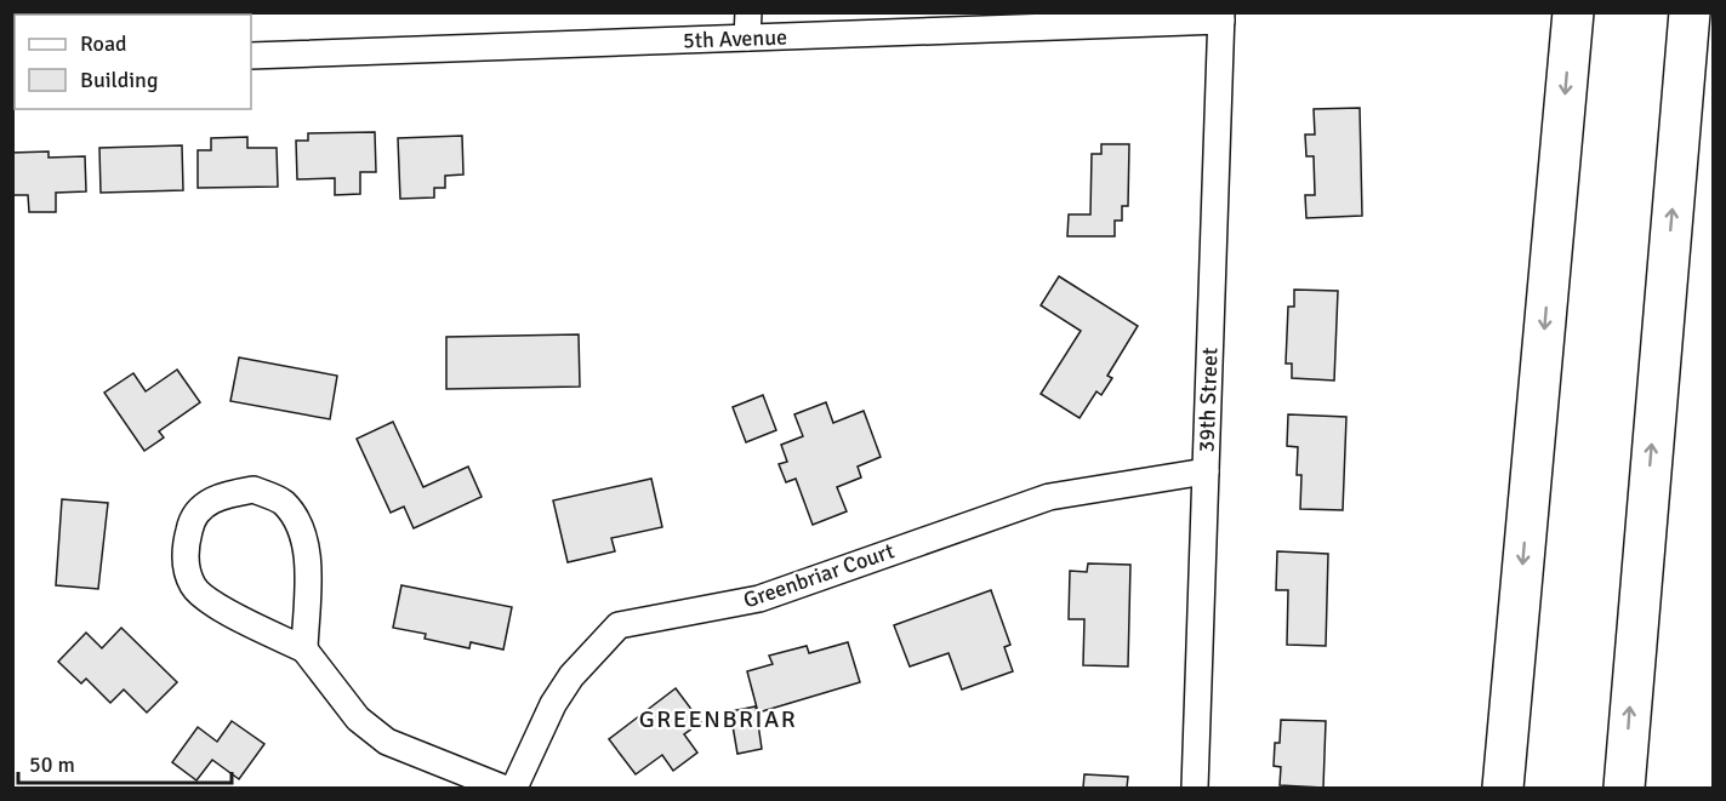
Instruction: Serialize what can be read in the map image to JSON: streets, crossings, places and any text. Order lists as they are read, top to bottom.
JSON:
{
  "streets": {
    "street": ["5th Avenue", "39th Street", "Greenbriar Court"]
  },
  "crossings": [
    ["5th Avenue", "39th Street"],
    ["39th Street", "Greenbriar Court"]
  ],
  "districts": ["GREENBRIAR"],
  "legend": ["Road", "Building"],
  "scale_bar": "50 m"
}
